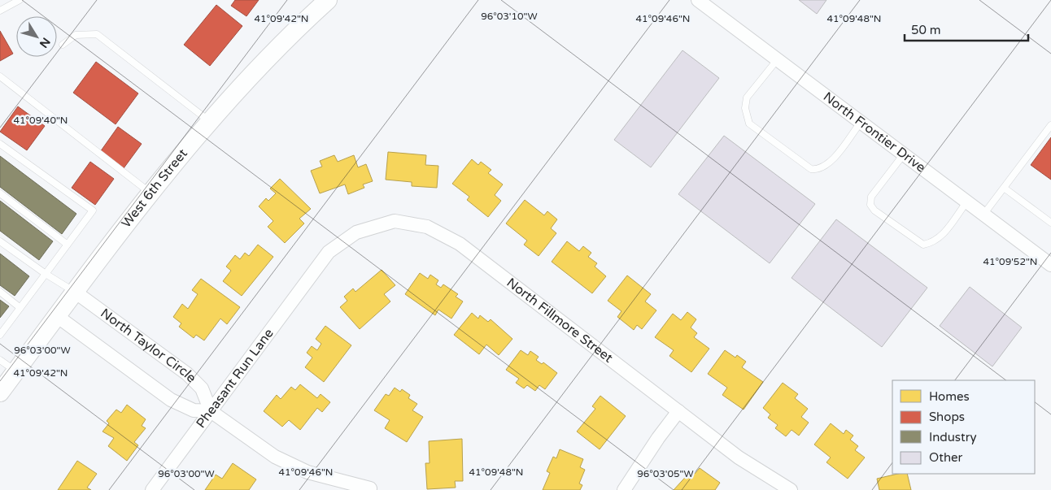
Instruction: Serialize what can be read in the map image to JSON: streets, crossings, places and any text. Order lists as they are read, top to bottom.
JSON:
{
  "streets": {
    "main road": ["West 6th Street"],
    "street": [
      "North Frontier Drive",
      "North Fillmore Street",
      "North Taylor Circle",
      "Pheasant Run Lane"
    ]
  },
  "crossings": [
    ["West 6th Street", "North Taylor Circle"],
    ["North Fillmore Street", "Pheasant Run Lane"],
    ["North Taylor Circle", "Pheasant Run Lane"]
  ],
  "legend": [
    "Homes",
    "Shops",
    "Industry",
    "Other"
  ],
  "scale_bar": "50 m",
  "north": "bottom right",
  "coordinates": [
    "96°03'10\"W",
    "41°09'42\"N",
    "41°09'46\"N",
    "41°09'48\"N",
    "41°09'40\"N",
    "41°09'52\"N",
    "96°03'00\"W",
    "96°03'05\"W"
  ]
}
